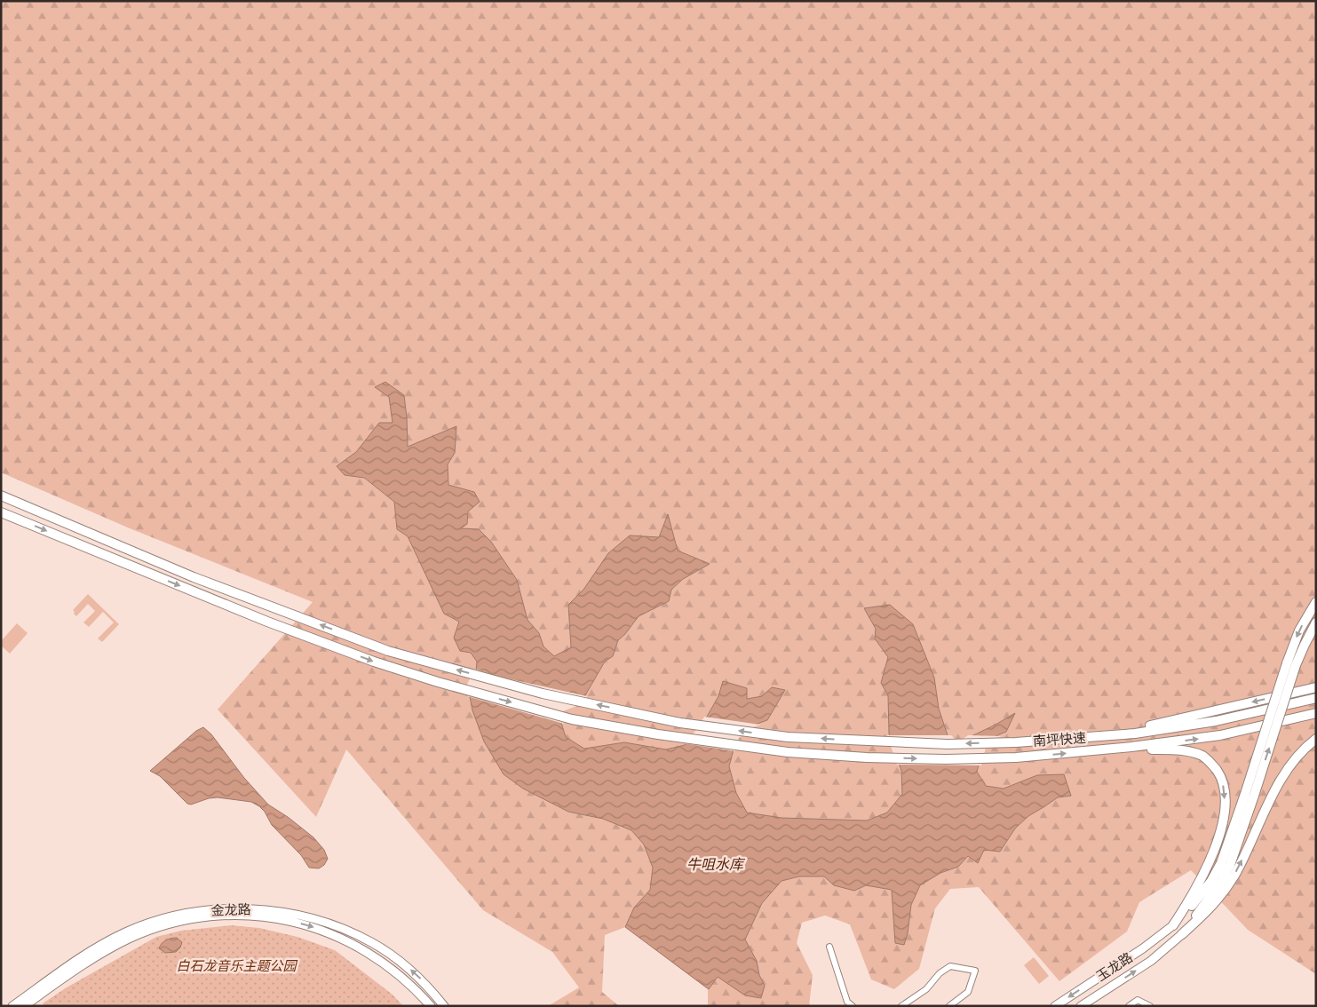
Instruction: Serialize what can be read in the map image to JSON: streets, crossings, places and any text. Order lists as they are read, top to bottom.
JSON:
{
  "streets": {
    "highway": ["南坪快速"],
    "main road": ["金龙路", "玉龙路"]
  },
  "water": ["牛咀水库"],
  "parks": ["白石龙音乐主题公园"]
}
